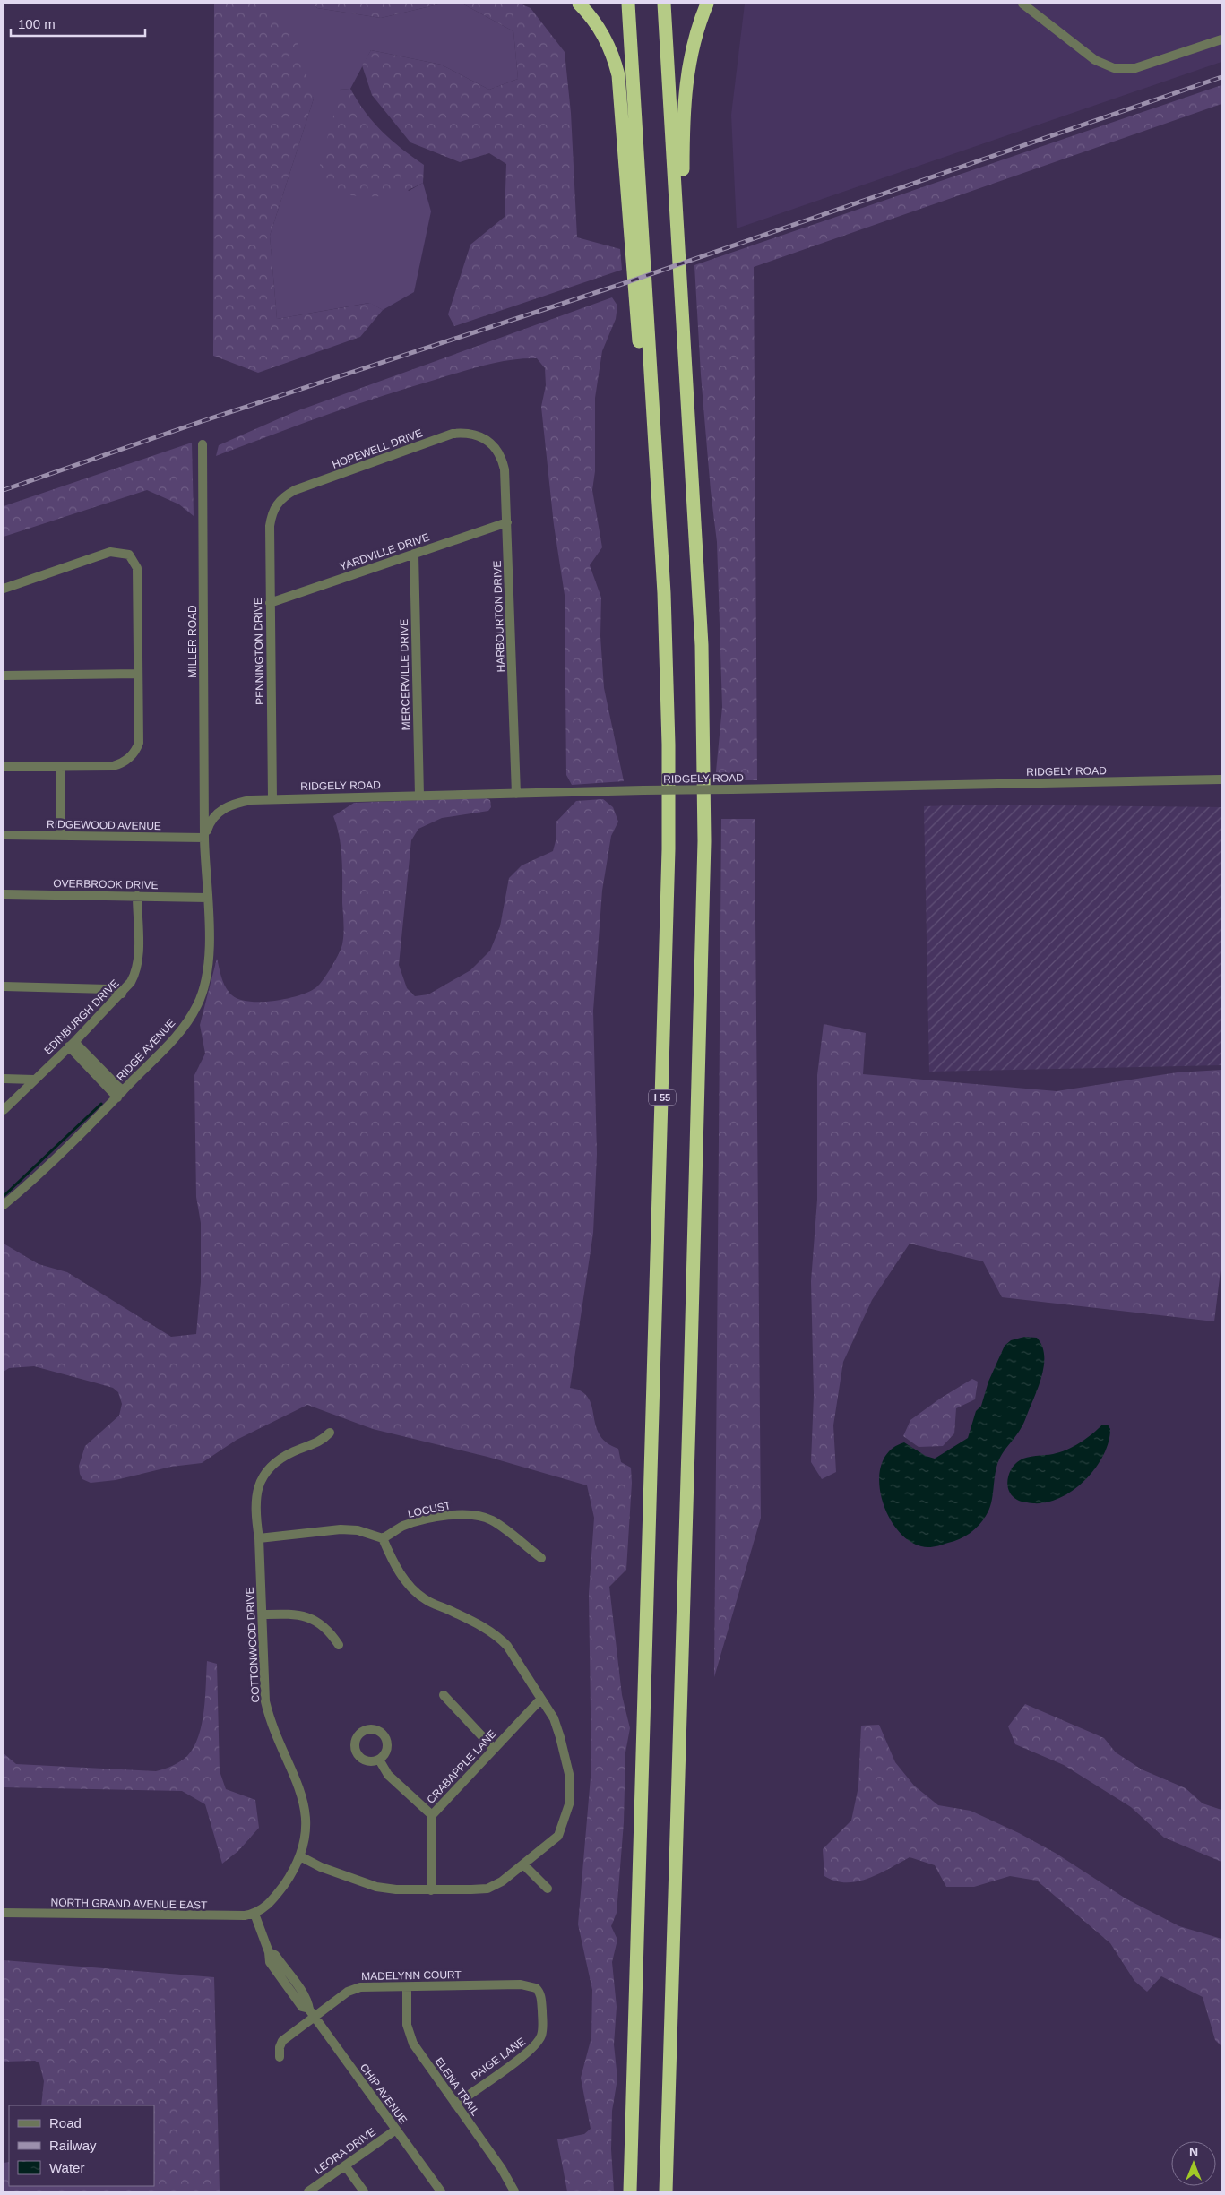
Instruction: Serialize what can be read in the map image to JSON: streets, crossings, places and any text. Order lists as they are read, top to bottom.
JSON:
{
  "streets": {
    "highway": ["I 55"],
    "street": [
      "HOPEWELL DRIVE",
      "YARDVILLE DRIVE",
      "HARBOURTON DRIVE",
      "MILLER ROAD",
      "PENNINGTON DRIVE",
      "MERCERVILLE DRIVE",
      "RIDGELY ROAD",
      "RIDGEWOOD AVENUE",
      "OVERBROOK DRIVE",
      "EDINBURGH DRIVE",
      "RIDGE AVENUE",
      "LOCUST",
      "COTTONWOOD DRIVE",
      "CRABAPPLE LANE",
      "NORTH GRAND AVENUE EAST",
      "MADELYNN COURT",
      "PAIGE LANE",
      "ELENA TRAIL",
      "CHIP AVENUE",
      "LEORA DRIVE"
    ]
  },
  "crossings": [
    ["HOPEWELL DRIVE", "HARBOURTON DRIVE"],
    ["HOPEWELL DRIVE", "PENNINGTON DRIVE"],
    ["YARDVILLE DRIVE", "HARBOURTON DRIVE"],
    ["YARDVILLE DRIVE", "PENNINGTON DRIVE"],
    ["YARDVILLE DRIVE", "MERCERVILLE DRIVE"],
    ["HARBOURTON DRIVE", "RIDGELY ROAD"],
    ["MILLER ROAD", "RIDGELY ROAD"],
    ["MILLER ROAD", "RIDGEWOOD AVENUE"],
    ["MILLER ROAD", "RIDGE AVENUE"],
    ["PENNINGTON DRIVE", "RIDGELY ROAD"],
    ["MERCERVILLE DRIVE", "RIDGELY ROAD"],
    ["RIDGELY ROAD", "RIDGEWOOD AVENUE"],
    ["RIDGELY ROAD", "RIDGE AVENUE"],
    ["RIDGEWOOD AVENUE", "RIDGE AVENUE"],
    ["OVERBROOK DRIVE", "EDINBURGH DRIVE"],
    ["OVERBROOK DRIVE", "RIDGE AVENUE"],
    ["COTTONWOOD DRIVE", "NORTH GRAND AVENUE EAST"],
    ["COTTONWOOD DRIVE", "CHIP AVENUE"],
    ["NORTH GRAND AVENUE EAST", "CHIP AVENUE"],
    ["MADELYNN COURT", "PAIGE LANE"],
    ["MADELYNN COURT", "ELENA TRAIL"],
    ["MADELYNN COURT", "CHIP AVENUE"],
    ["PAIGE LANE", "ELENA TRAIL"],
    ["CHIP AVENUE", "LEORA DRIVE"]
  ],
  "legend": ["Road", "Railway", "Water"],
  "scale_bar": "100 m",
  "north": "top"
}
